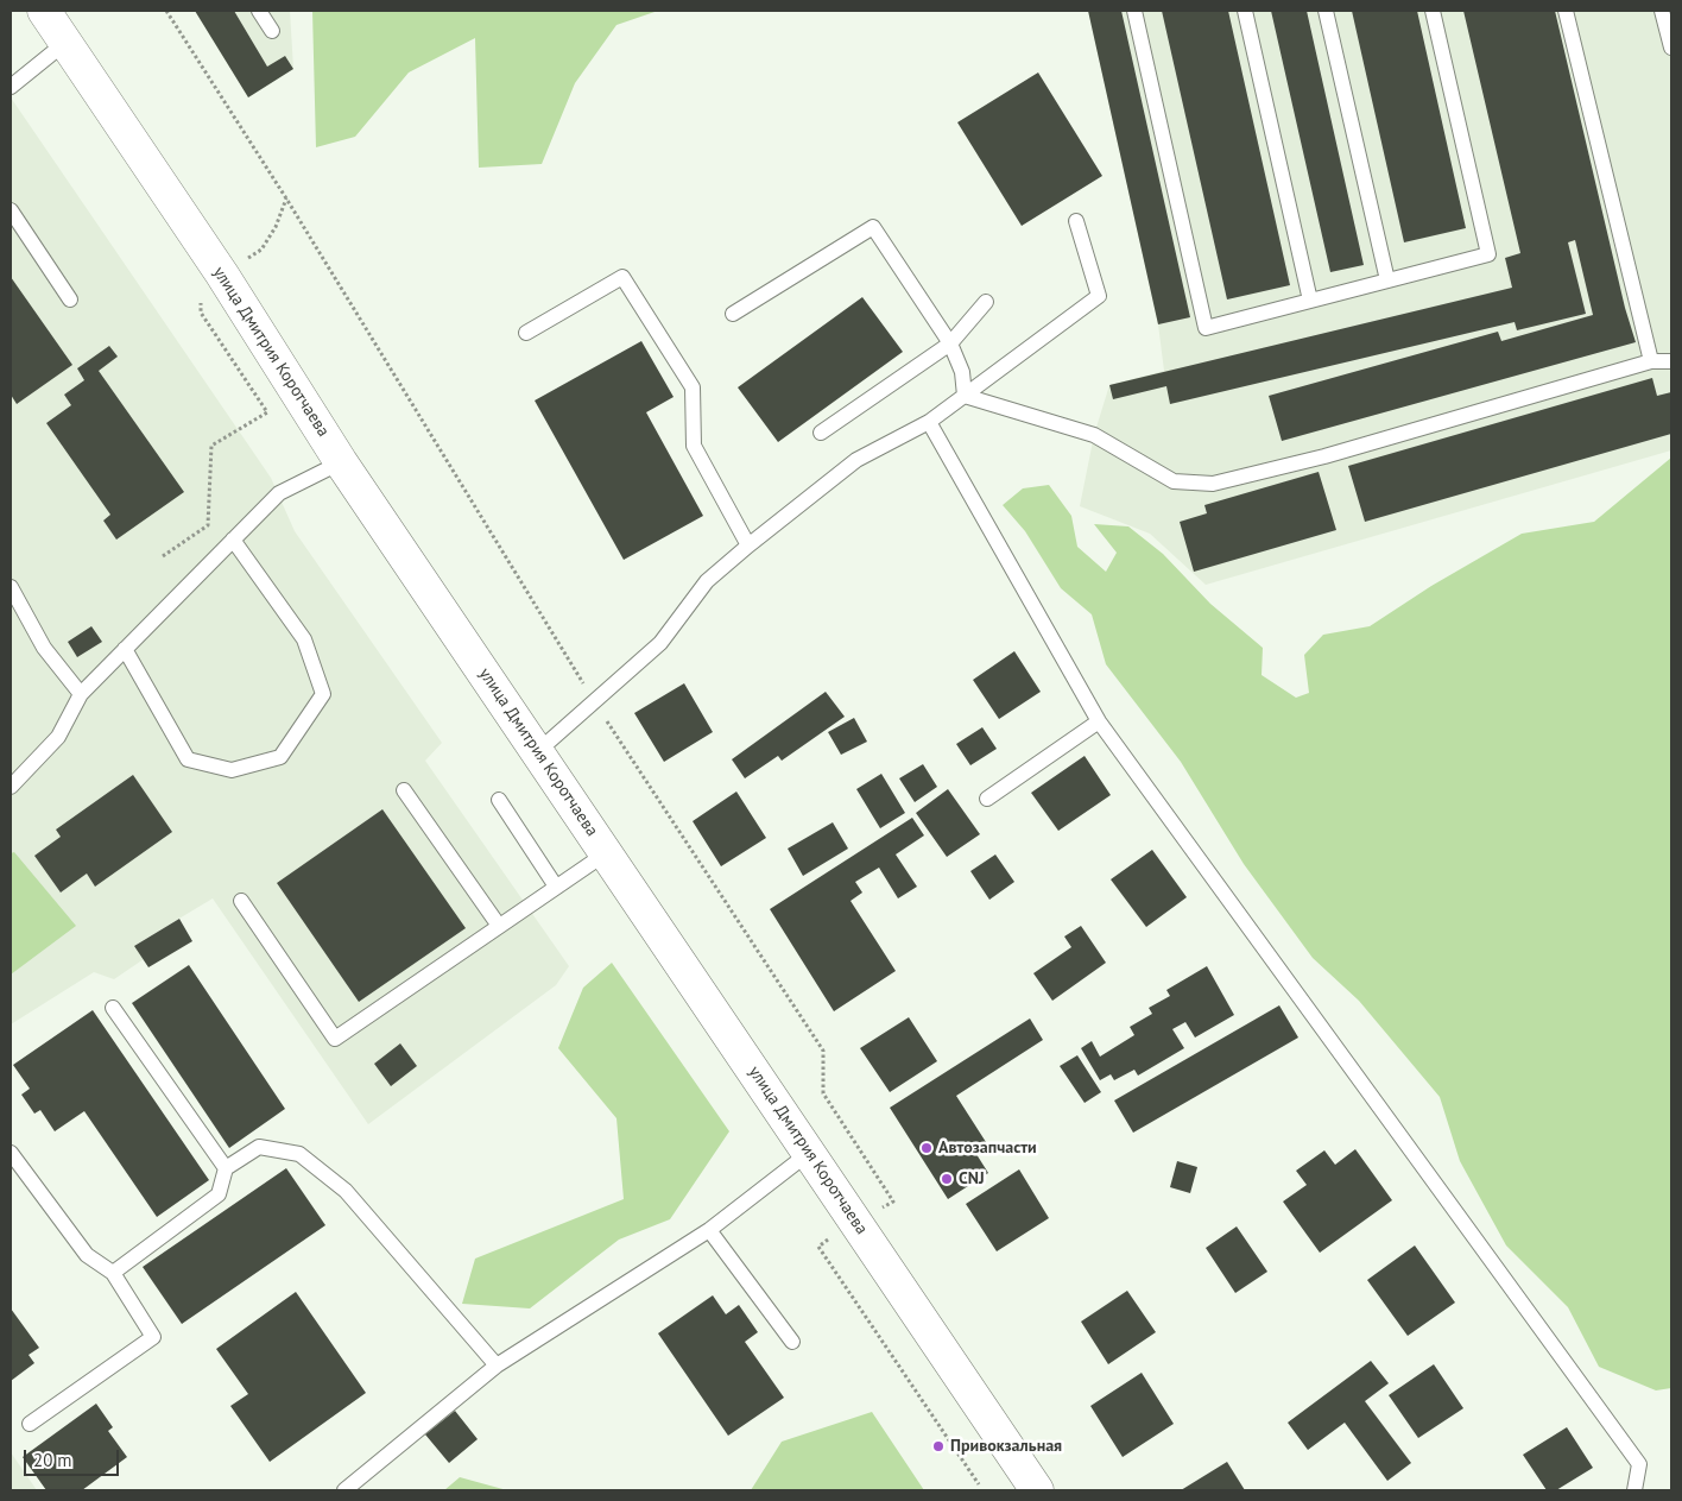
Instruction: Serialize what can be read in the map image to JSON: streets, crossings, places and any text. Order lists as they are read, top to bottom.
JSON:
{
  "streets": {
    "street": ["улица Дмитрия Коротчаева"]
  },
  "places": ["Автозапчасти", "CNJ", "Привокзальная"],
  "scale_bar": "20 m"
}
